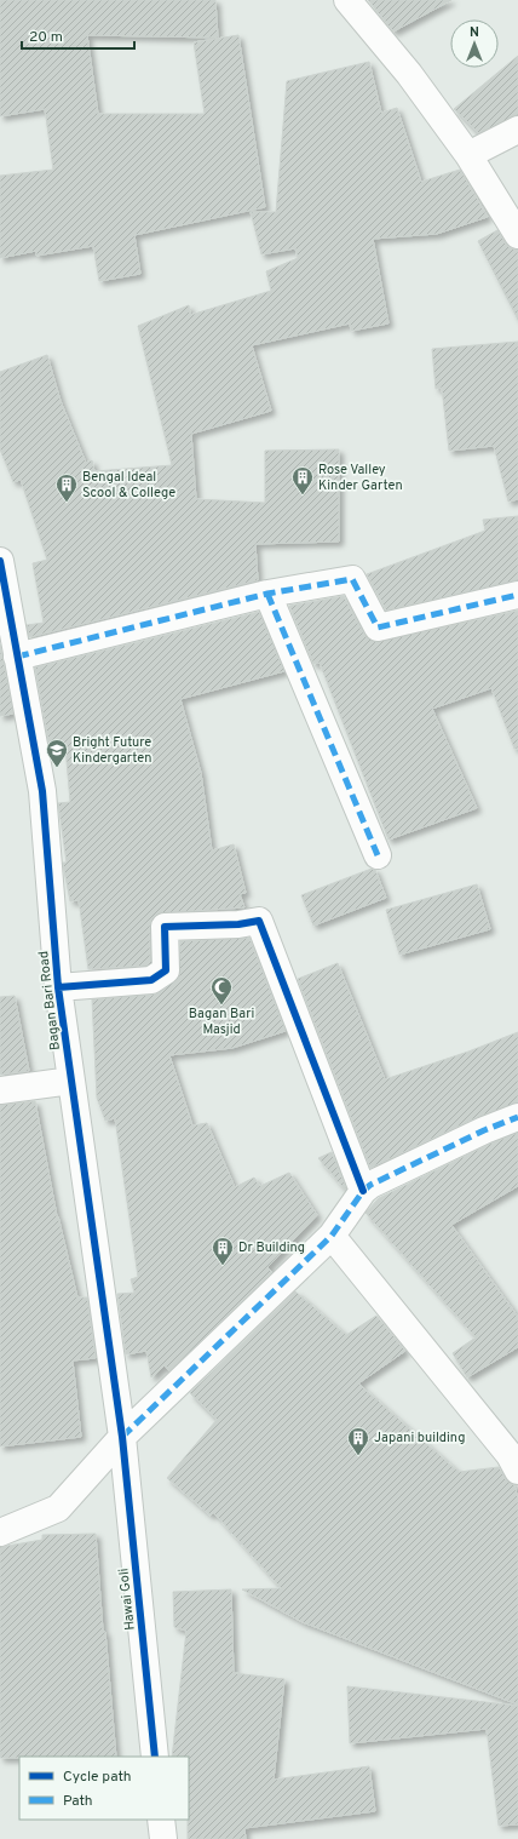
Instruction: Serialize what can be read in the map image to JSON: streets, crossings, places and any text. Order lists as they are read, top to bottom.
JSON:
{
  "streets": {
    "street": ["Bagan Bari Road", "Hawai Goli"]
  },
  "crossings": [
    ["Bagan Bari Road", "Hawai Goli"]
  ],
  "places": {
    "building": [
      "Rose Valley Kinder Garten",
      "Bengal Ideal Scool & College",
      "Dr Building",
      "Japani building"
    ],
    "school or university": ["Bright Future Kindergarten"],
    "mosque": ["Bagan Bari Masjid"]
  },
  "legend": ["Cycle path", "Path"],
  "scale_bar": "20 m",
  "north": "top"
}
